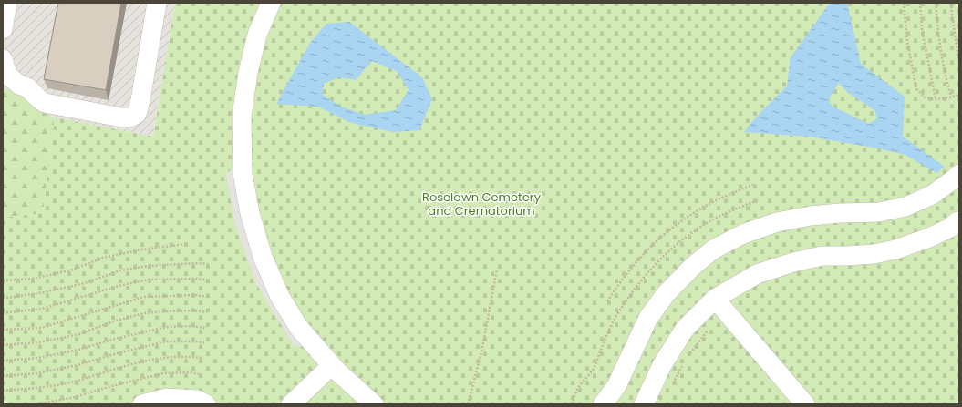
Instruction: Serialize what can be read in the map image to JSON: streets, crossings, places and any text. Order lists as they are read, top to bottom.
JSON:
{
  "parks": ["Roselawn Cemetery and Crematorium"]
}
